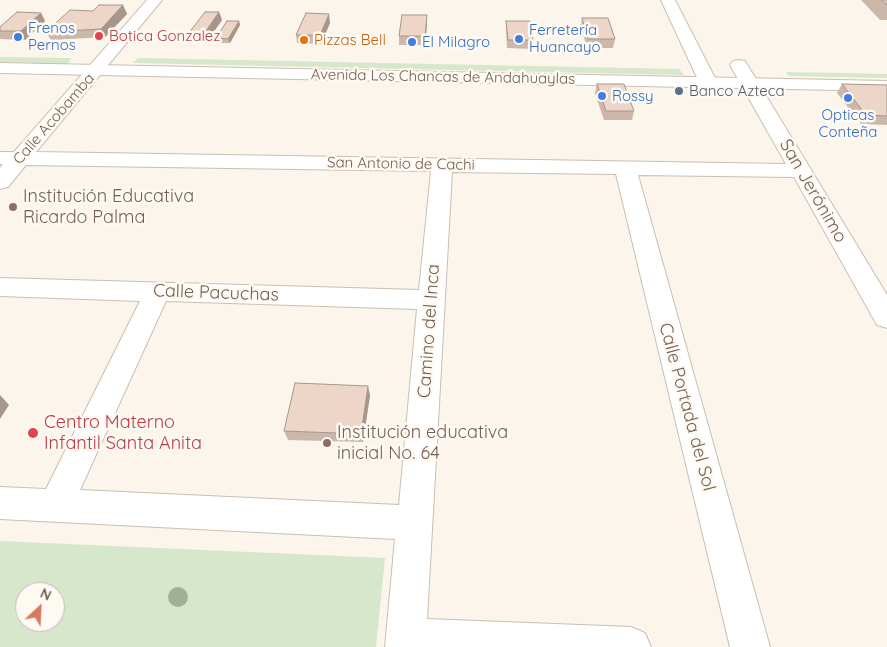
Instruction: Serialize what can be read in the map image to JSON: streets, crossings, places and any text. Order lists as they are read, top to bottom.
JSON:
{
  "streets": {
    "street": [
      "Avenida Los Chancas de Andahuaylas",
      "Calle Acobamba",
      "San Antonio de Cachi",
      "San Jerónimo",
      "Calle Pacuchas",
      "Camino del Inca",
      "Calle Portada del Sol"
    ]
  },
  "crossings": [
    ["Avenida Los Chancas de Andahuaylas", "Calle Acobamba"],
    ["Avenida Los Chancas de Andahuaylas", "San Jerónimo"],
    ["Calle Acobamba", "San Antonio de Cachi"],
    ["San Antonio de Cachi", "San Jerónimo"],
    ["San Antonio de Cachi", "Camino del Inca"],
    ["San Antonio de Cachi", "Calle Portada del Sol"],
    ["Calle Pacuchas", "Camino del Inca"]
  ],
  "places": [
    "Botica Gonzalez",
    "Frenos Pernos",
    "Ferretería Huancayo",
    "Pizzas Bell",
    "El Milagro",
    "Banco Azteca",
    "Rossy",
    "Opticas Conteña",
    "Institución Educativa Ricardo Palma",
    "Centro Materno Infantil Santa Anita",
    "Institución educativa inicial No. 64"
  ],
  "north": "top right"
}
